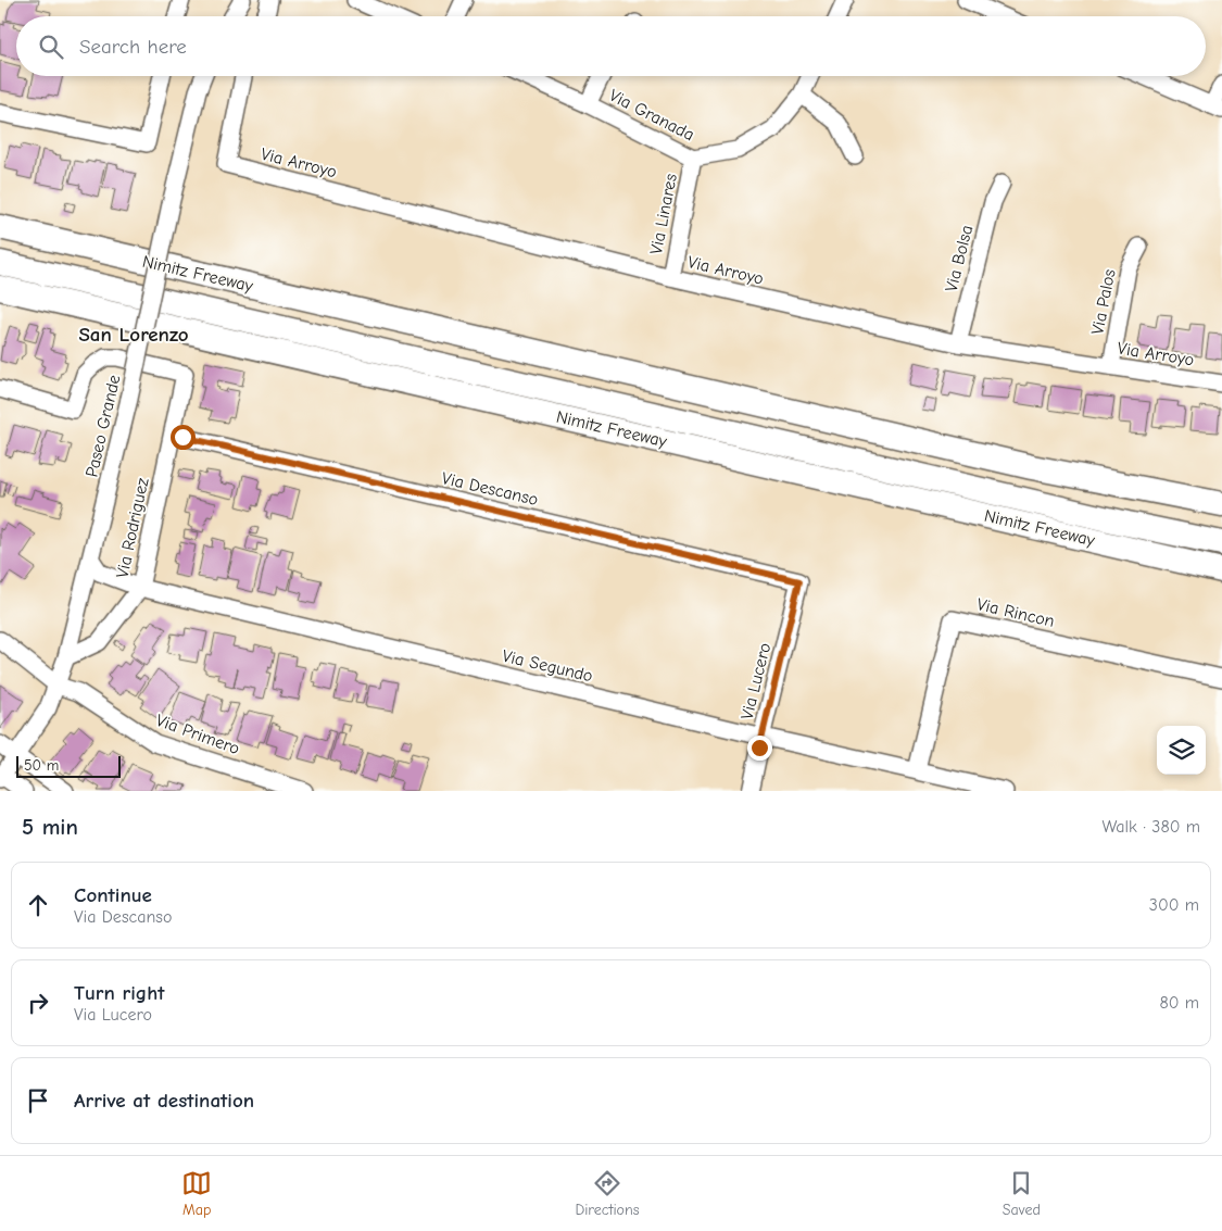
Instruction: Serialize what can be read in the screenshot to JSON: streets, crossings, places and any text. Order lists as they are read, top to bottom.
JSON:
{
  "streets": {
    "highway": ["Nimitz Freeway"],
    "street": [
      "Via Granada",
      "Via Arroyo",
      "Via Linares",
      "Via Bolsa",
      "Via Palos",
      "Paseo Grande",
      "Via Descanso",
      "Via Rodriguez",
      "Via Rincon",
      "Via Segundo",
      "Via Lucero",
      "Via Primero"
    ]
  },
  "crossings": [
    ["Via Granada", "Via Linares"],
    ["Via Arroyo", "Via Linares"],
    ["Via Arroyo", "Via Bolsa"],
    ["Via Arroyo", "Via Palos"],
    ["Paseo Grande", "Via Rodriguez"],
    ["Paseo Grande", "Via Segundo"],
    ["Paseo Grande", "Via Primero"],
    ["Via Descanso", "Via Rodriguez"],
    ["Via Descanso", "Via Lucero"],
    ["Via Rodriguez", "Via Segundo"],
    ["Via Rincon", "Via Segundo"],
    ["Via Segundo", "Via Lucero"]
  ],
  "districts": ["San Lorenzo"],
  "scale_bar": "50 m",
  "page": {
    "search": "Search here",
    "scale": "50 m",
    "heading": ["5 min", "Walk · 380 m"],
    "list": [
      ["Continue", "Via Descanso", "300 m"],
      ["Turn right", "Via Lucero", "80 m"],
      "Arrive at destination"
    ],
    "nav": ["Map", "Directions", "Saved"]
  }
}
